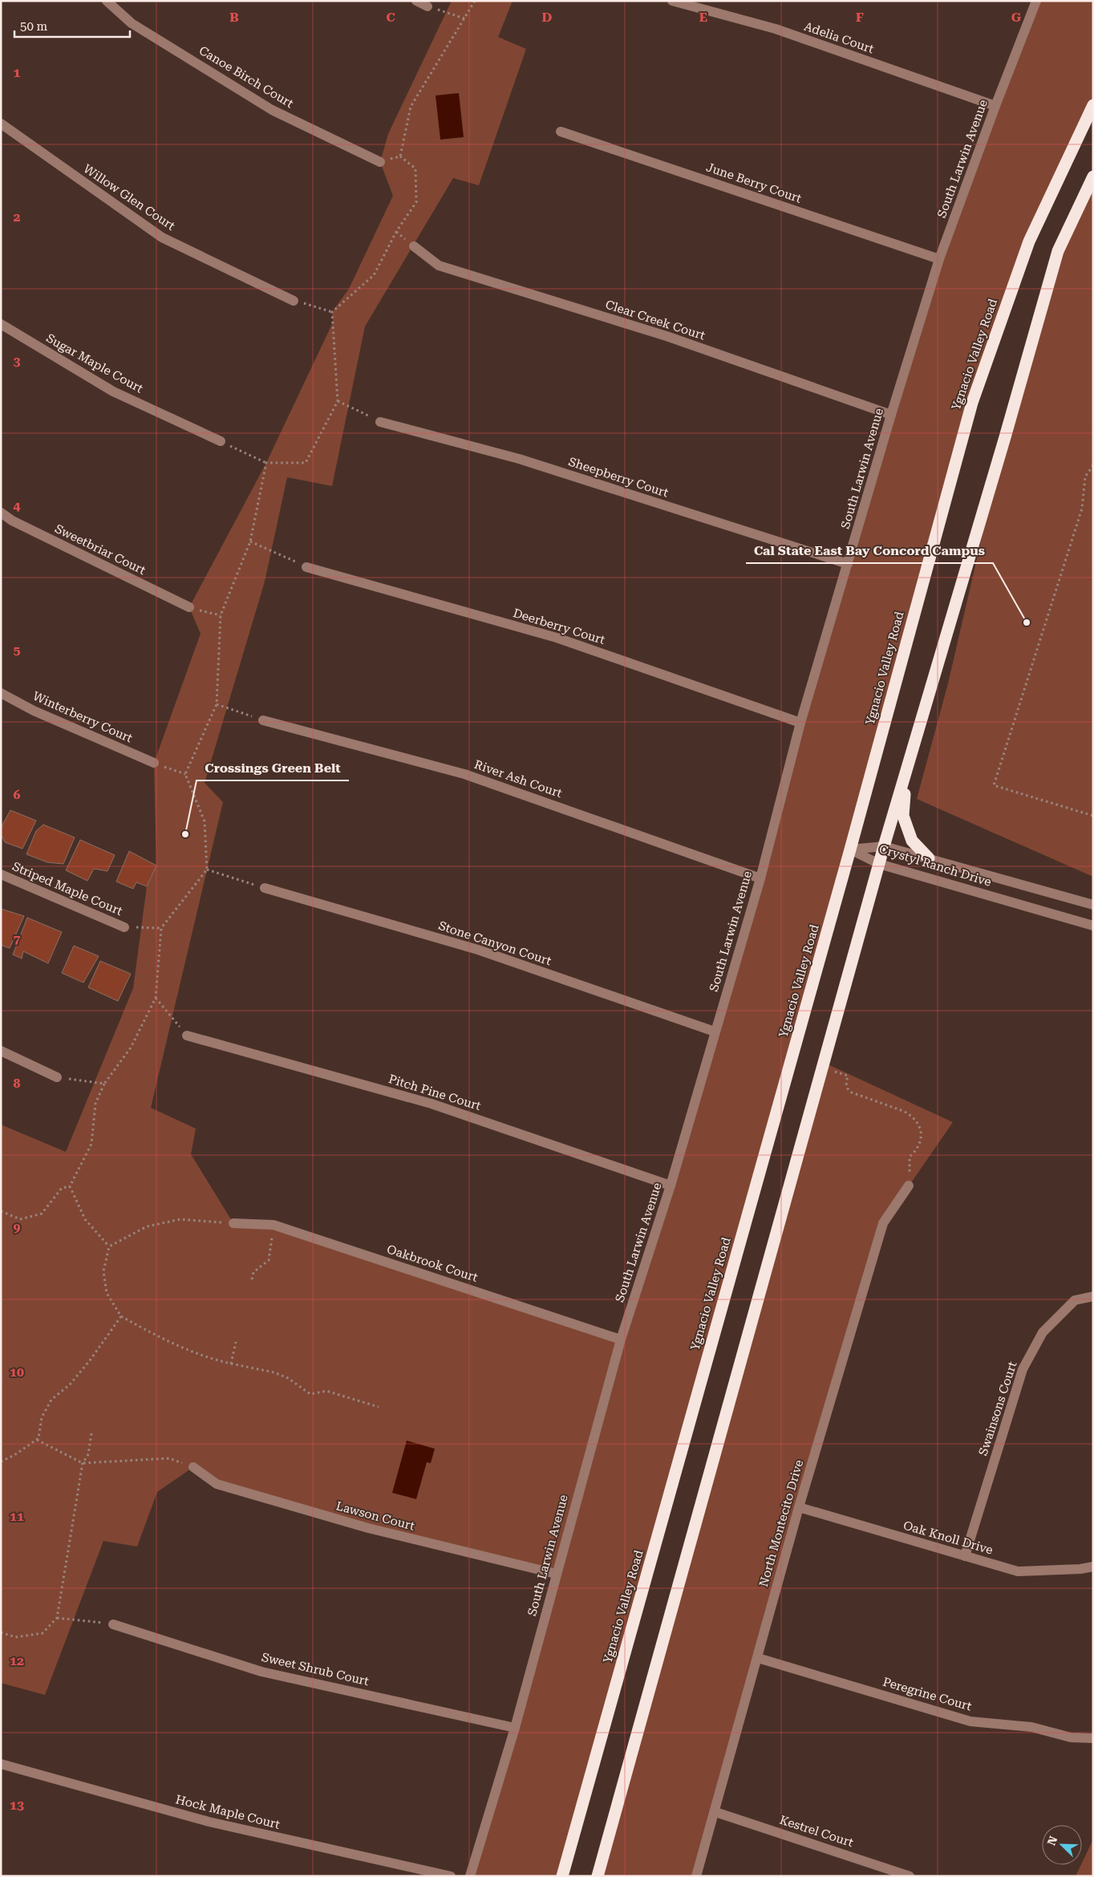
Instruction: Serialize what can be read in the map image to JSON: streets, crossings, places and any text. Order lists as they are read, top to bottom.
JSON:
{
  "streets": {
    "highway": ["Ygnacio Valley Road"],
    "street": [
      "Adelia Court",
      "Canoe Birch Court",
      "South Larwin Avenue",
      "June Berry Court",
      "Willow Glen Court",
      "Clear Creek Court",
      "Sugar Maple Court",
      "Sheepberry Court",
      "Sweetbriar Court",
      "Deerberry Court",
      "Winterberry Court",
      "River Ash Court",
      "Crystyl Ranch Drive",
      "Striped Maple Court",
      "Stone Canyon Court",
      "Pitch Pine Court",
      "Oakbrook Court",
      "Swainsons Court",
      "Lawson Court",
      "North Montecito Drive",
      "Oak Knoll Drive",
      "Sweet Shrub Court",
      "Peregrine Court",
      "Hock Maple Court",
      "Kestrel Court"
    ]
  },
  "crossings": [
    ["Adelia Court", "South Larwin Avenue"],
    ["South Larwin Avenue", "June Berry Court"],
    ["South Larwin Avenue", "Clear Creek Court"],
    ["South Larwin Avenue", "Sheepberry Court"],
    ["South Larwin Avenue", "Deerberry Court"],
    ["South Larwin Avenue", "River Ash Court"],
    ["South Larwin Avenue", "Stone Canyon Court"],
    ["South Larwin Avenue", "Pitch Pine Court"],
    ["South Larwin Avenue", "Oakbrook Court"],
    ["South Larwin Avenue", "Lawson Court"],
    ["South Larwin Avenue", "Sweet Shrub Court"],
    ["Ygnacio Valley Road", "Crystyl Ranch Drive"],
    ["Swainsons Court", "Oak Knoll Drive"],
    ["North Montecito Drive", "Oak Knoll Drive"],
    ["North Montecito Drive", "Peregrine Court"],
    ["North Montecito Drive", "Kestrel Court"]
  ],
  "places": ["Cal State East Bay Concord Campus", "Crossings Green Belt"],
  "scale_bar": "50 m",
  "north": "top left",
  "grid": {
    "columns": [
      "B",
      "C",
      "D",
      "E",
      "F",
      "G"
    ],
    "rows": [
      "1",
      "2",
      "3",
      "4",
      "5",
      "6",
      "7",
      "8",
      "9",
      "10",
      "11",
      "12",
      "13"
    ]
  }
}
